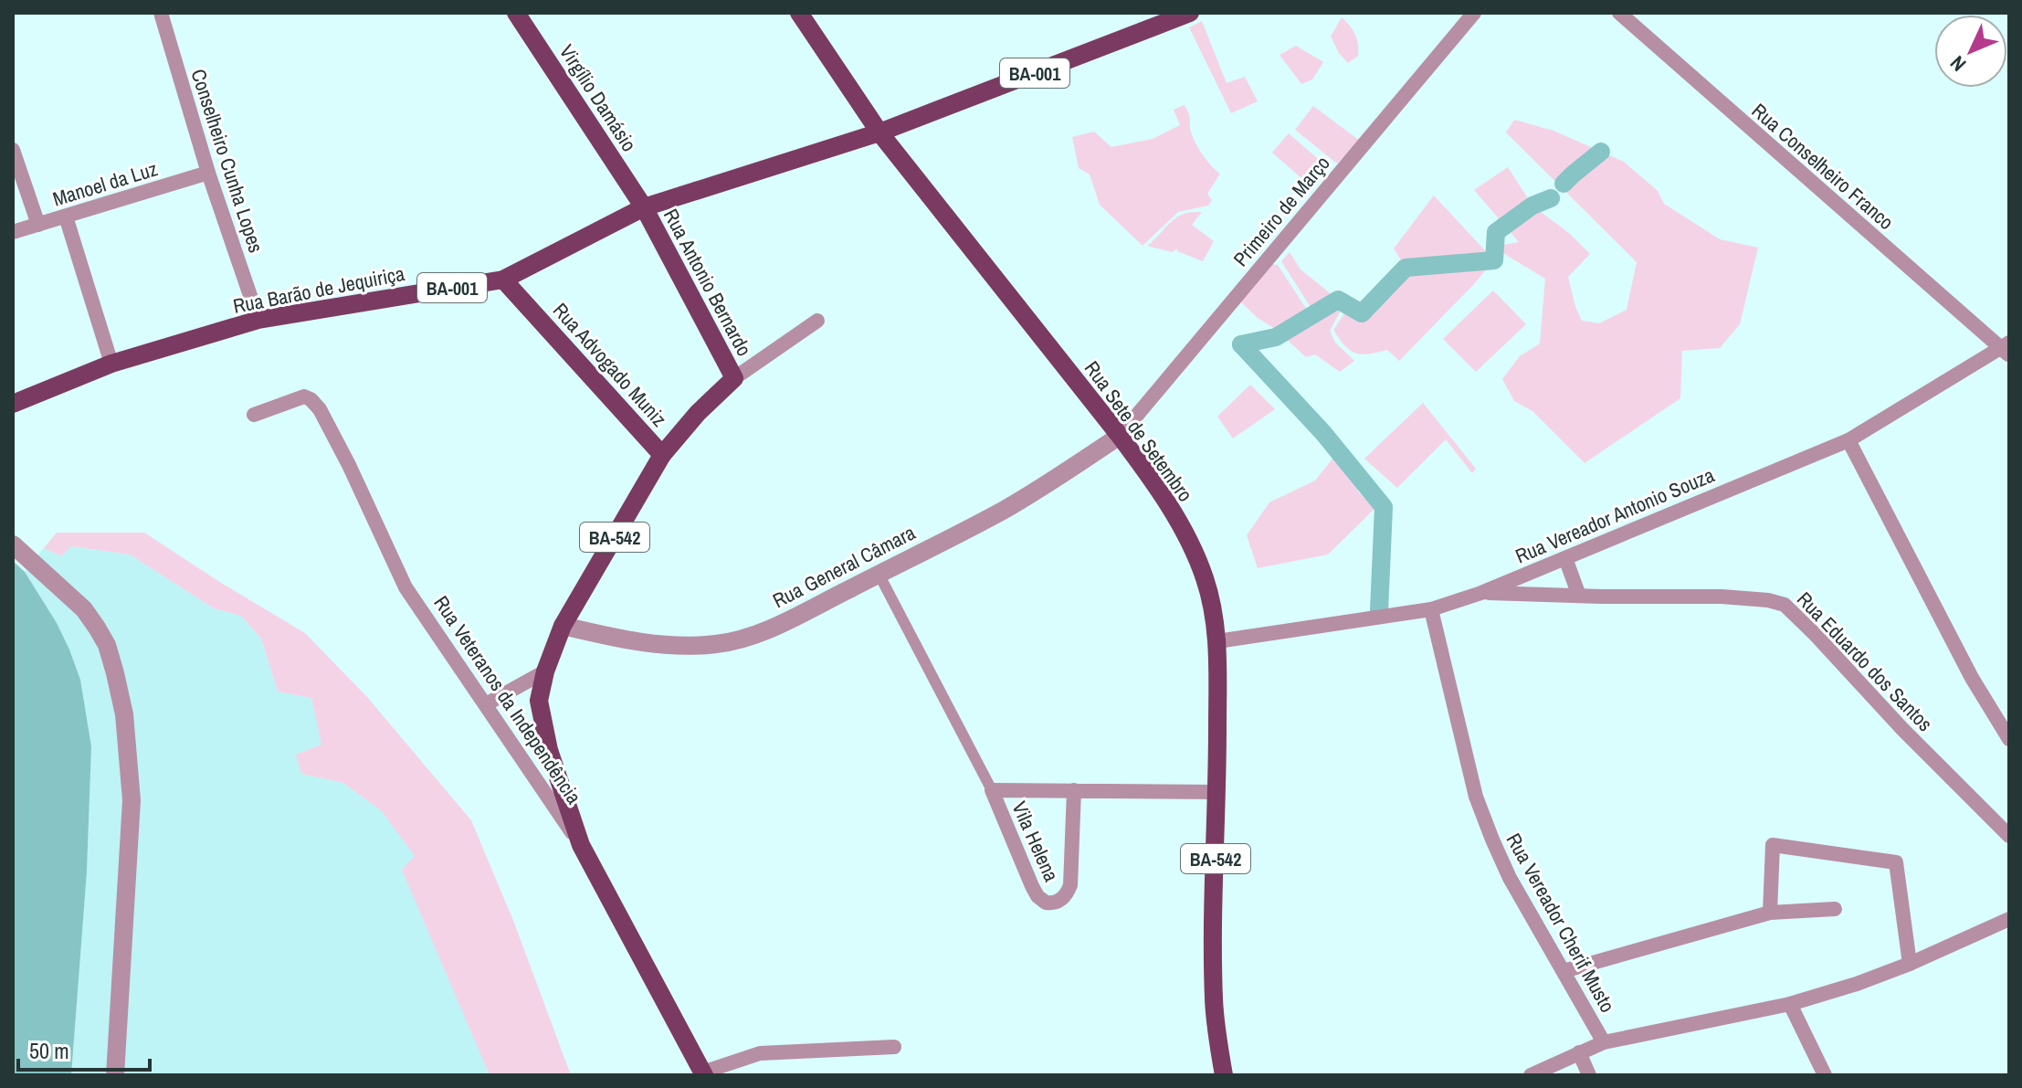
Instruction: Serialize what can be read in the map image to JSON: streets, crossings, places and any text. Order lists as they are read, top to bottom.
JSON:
{
  "streets": {
    "main road": [
      "BA-001",
      "Virgílio Damásio",
      "Rua Antonio Bernardo",
      "Rua Barão de Jequiriça",
      "Rua Advogado Muniz",
      "Rua Sete de Setembro",
      "BA-542",
      "Rua Veteranos da Independência"
    ],
    "street": [
      "Conselheiro Cunha Lopes",
      "Rua Conselheiro Franco",
      "Manoel da Luz",
      "Primeiro de Março",
      "Rua Vereador Antonio Souza",
      "Rua General Câmara",
      "Rua Eduardo dos Santos",
      "Vila Helena",
      "Rua Vereador Cherif Musto"
    ]
  },
  "crossings": [
    ["BA-001", "Rua Barão de Jequiriça"],
    ["BA-001", "Rua Sete de Setembro"],
    ["Virgílio Damásio", "Rua Antonio Bernardo"],
    ["Virgílio Damásio", "Rua Barão de Jequiriça"],
    ["Conselheiro Cunha Lopes", "Manoel da Luz"],
    ["Conselheiro Cunha Lopes", "Rua Barão de Jequiriça"],
    ["Rua Conselheiro Franco", "Rua Vereador Antonio Souza"],
    ["Primeiro de Março", "Rua Sete de Setembro"],
    ["Primeiro de Março", "Rua General Câmara"],
    ["Rua Antonio Bernardo", "Rua Barão de Jequiriça"],
    ["Rua Barão de Jequiriça", "Rua Advogado Muniz"],
    ["Rua Barão de Jequiriça", "Rua Sete de Setembro"],
    ["Rua Advogado Muniz", "Rua General Câmara"],
    ["Rua Advogado Muniz", "Rua Veteranos da Independência"],
    ["Rua Sete de Setembro", "Rua Vereador Antonio Souza"],
    ["Rua Sete de Setembro", "Rua General Câmara"],
    ["Rua Sete de Setembro", "Vila Helena"],
    ["Rua Vereador Antonio Souza", "Rua Eduardo dos Santos"],
    ["Rua Vereador Antonio Souza", "Rua Vereador Cherif Musto"]
  ],
  "scale_bar": "50 m",
  "north": "bottom left"
}
